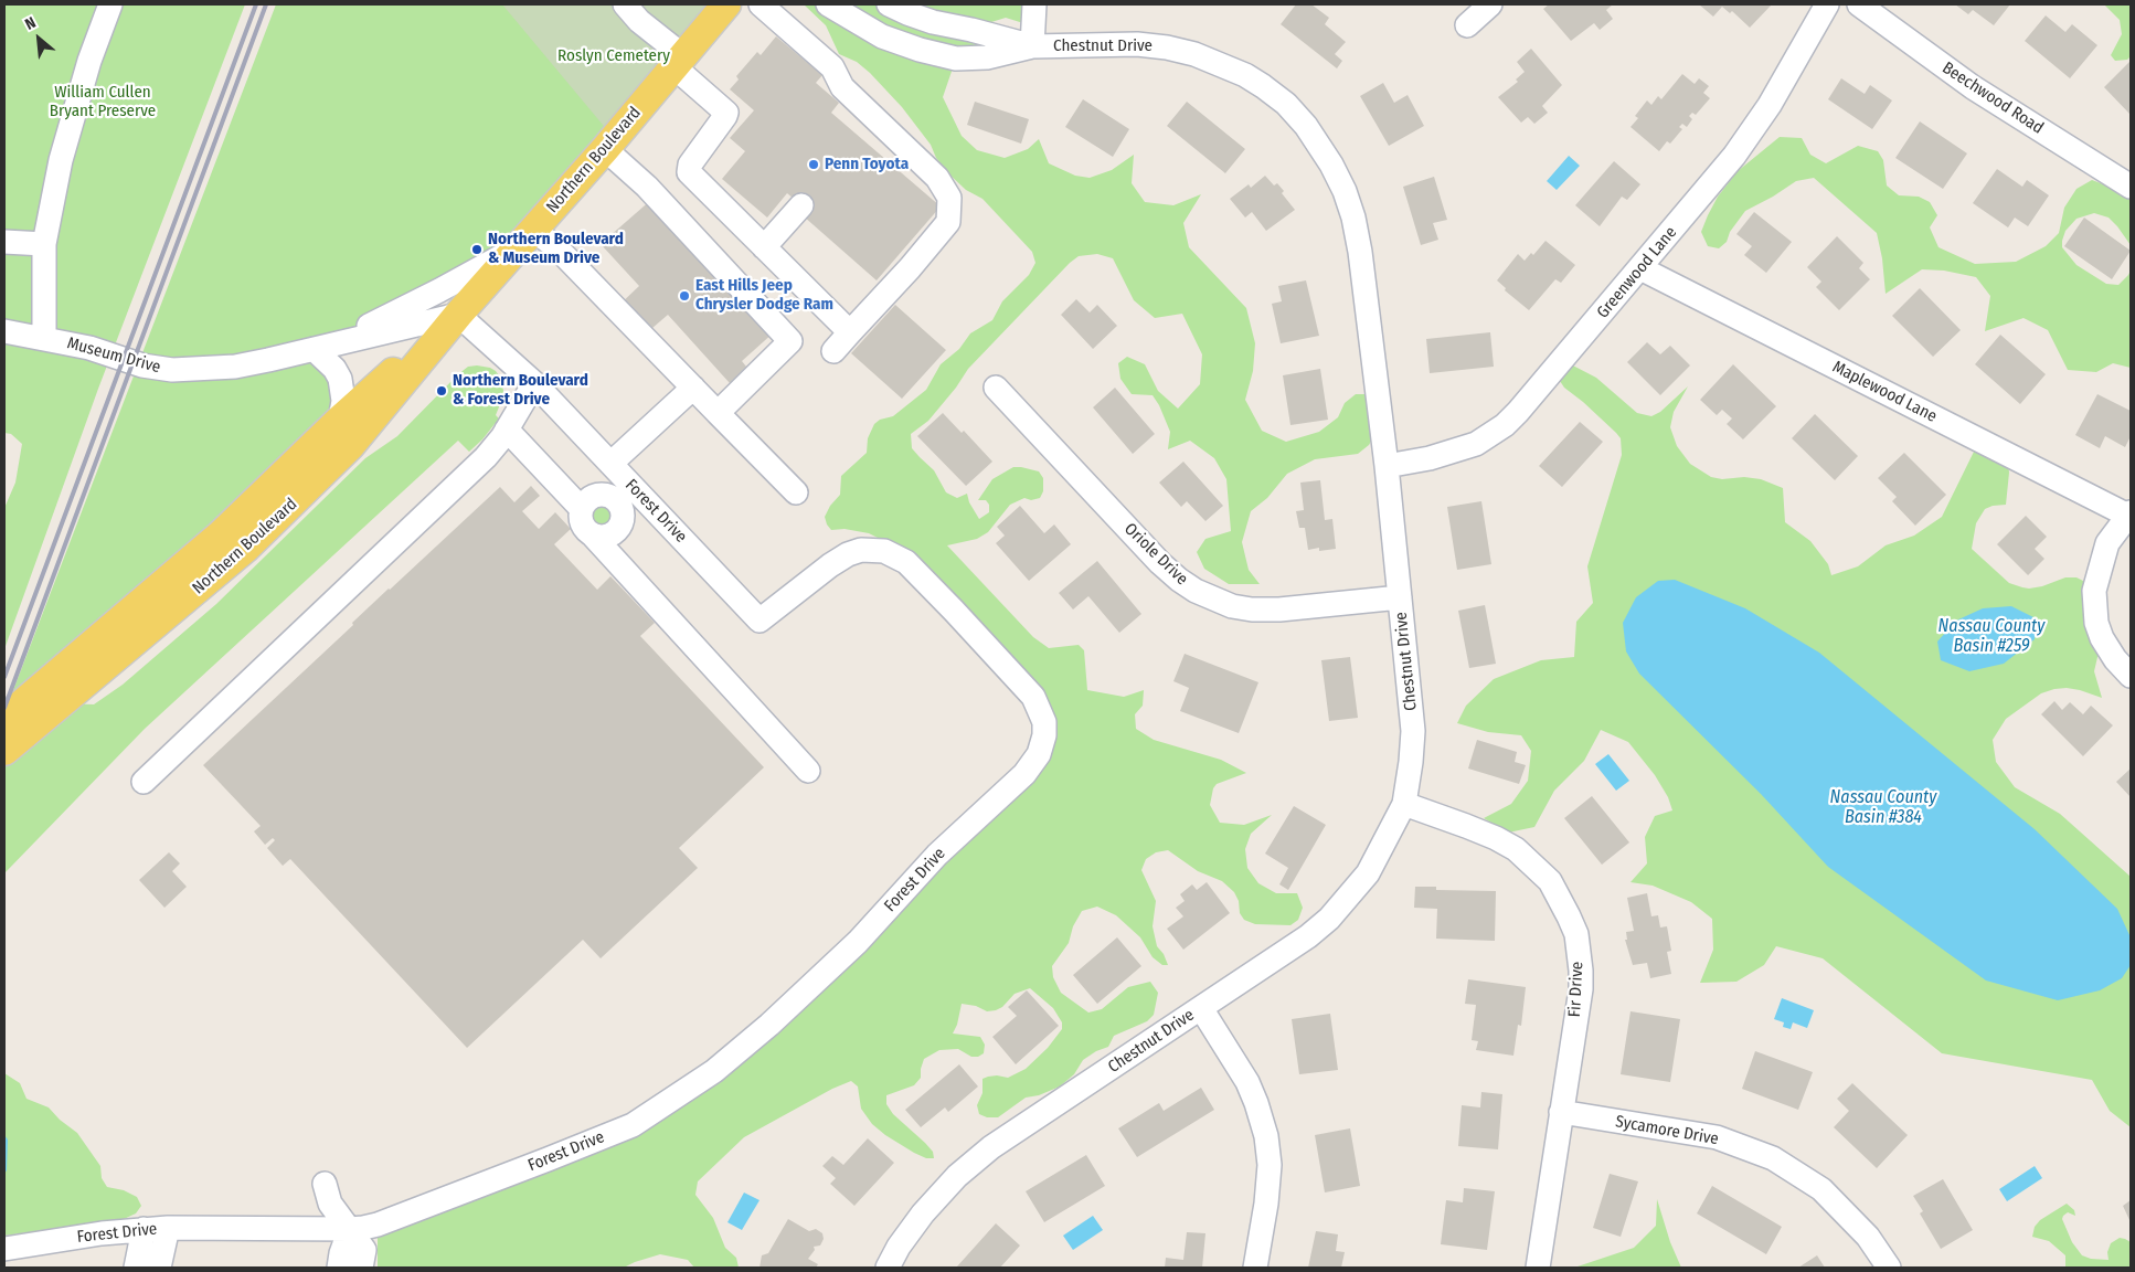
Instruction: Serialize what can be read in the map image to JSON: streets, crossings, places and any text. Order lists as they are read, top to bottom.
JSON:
{
  "streets": {
    "main road": ["Northern Boulevard"],
    "street": [
      "Chestnut Drive",
      "Beechwood Road",
      "Greenwood Lane",
      "Museum Drive",
      "Maplewood Lane",
      "Forest Drive",
      "Oriole Drive",
      "Fir Drive",
      "Sycamore Drive"
    ]
  },
  "crossings": [
    ["Chestnut Drive", "Greenwood Lane"],
    ["Chestnut Drive", "Oriole Drive"],
    ["Chestnut Drive", "Fir Drive"],
    ["Northern Boulevard", "Museum Drive"],
    ["Northern Boulevard", "Forest Drive"],
    ["Greenwood Lane", "Maplewood Lane"],
    ["Museum Drive", "Forest Drive"],
    ["Fir Drive", "Sycamore Drive"]
  ],
  "water": ["Nassau County Basin #259", "Nassau County Basin #384"],
  "parks": ["Roslyn Cemetery", "William Cullen Bryant Preserve"],
  "places": [
    "Penn Toyota",
    "Northern Boulevard & Museum Drive",
    "East Hills Jeep Chrysler Dodge Ram",
    "Northern Boulevard & Forest Drive"
  ],
  "north": "top left"
}
